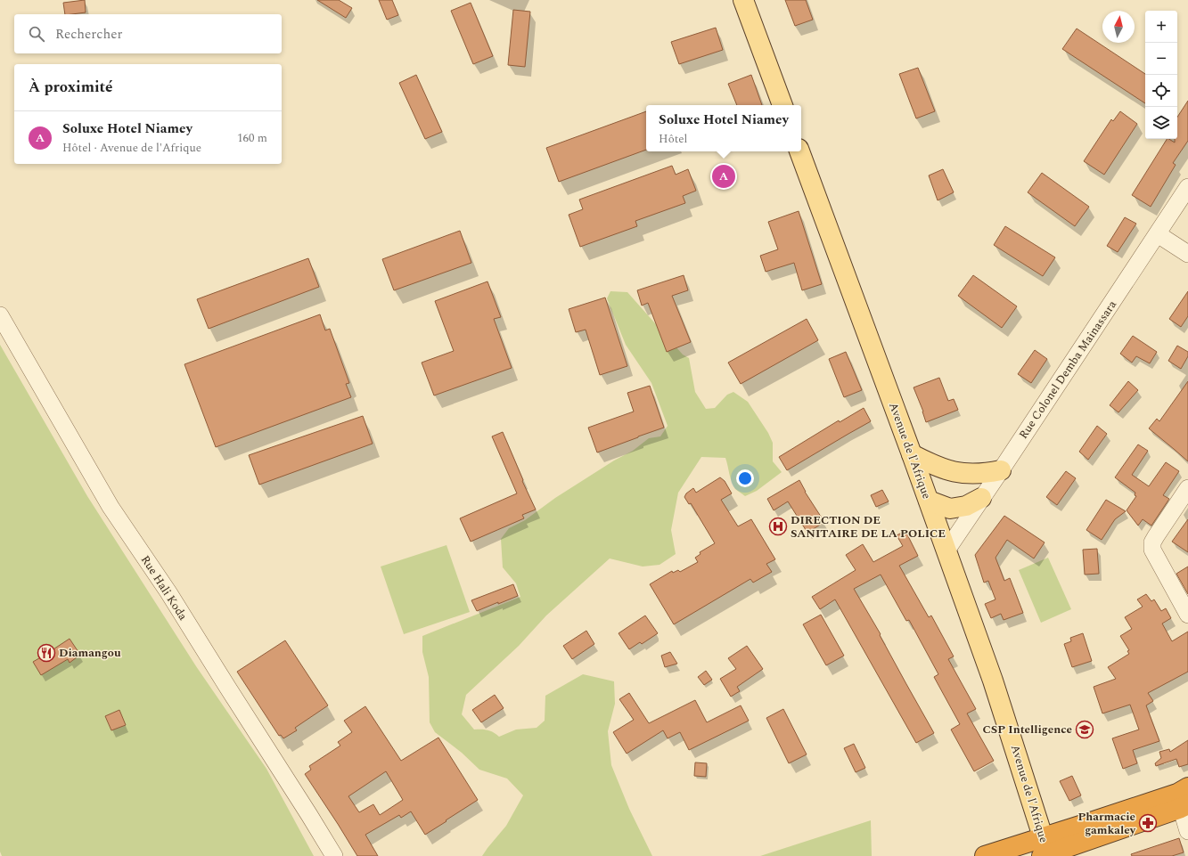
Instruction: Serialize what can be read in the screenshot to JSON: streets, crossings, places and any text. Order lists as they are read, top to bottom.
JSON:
{
  "streets": {
    "main road": ["Avenue de l'Afrique"],
    "street": ["Rue Colonel Demba Mainassara", "Rue Hali Koda"]
  },
  "crossings": [
    ["Rue Colonel Demba Mainassara", "Avenue de l'Afrique"]
  ],
  "places": {
    "hospital": ["DIRECTION DE SANITAIRE DE LA POLICE"],
    "restaurant": ["Diamangou"],
    "school or university": ["CSP Intelligence"],
    "pharmacy": ["Pharmacie gamkaley"]
  },
  "north": "top",
  "page": {
    "map_buttons": ["+", "−"],
    "search": "Rechercher",
    "heading": "À proximité",
    "popup": ["Soluxe Hotel Niamey", "Hôtel"],
    "list": [
      {
        "mark": "A",
        "name": "Soluxe Hotel Niamey",
        "note": "Hôtel · Avenue de l'Afrique",
        "value": "160 m"
      }
    ],
    "pins": "A"
  }
}
